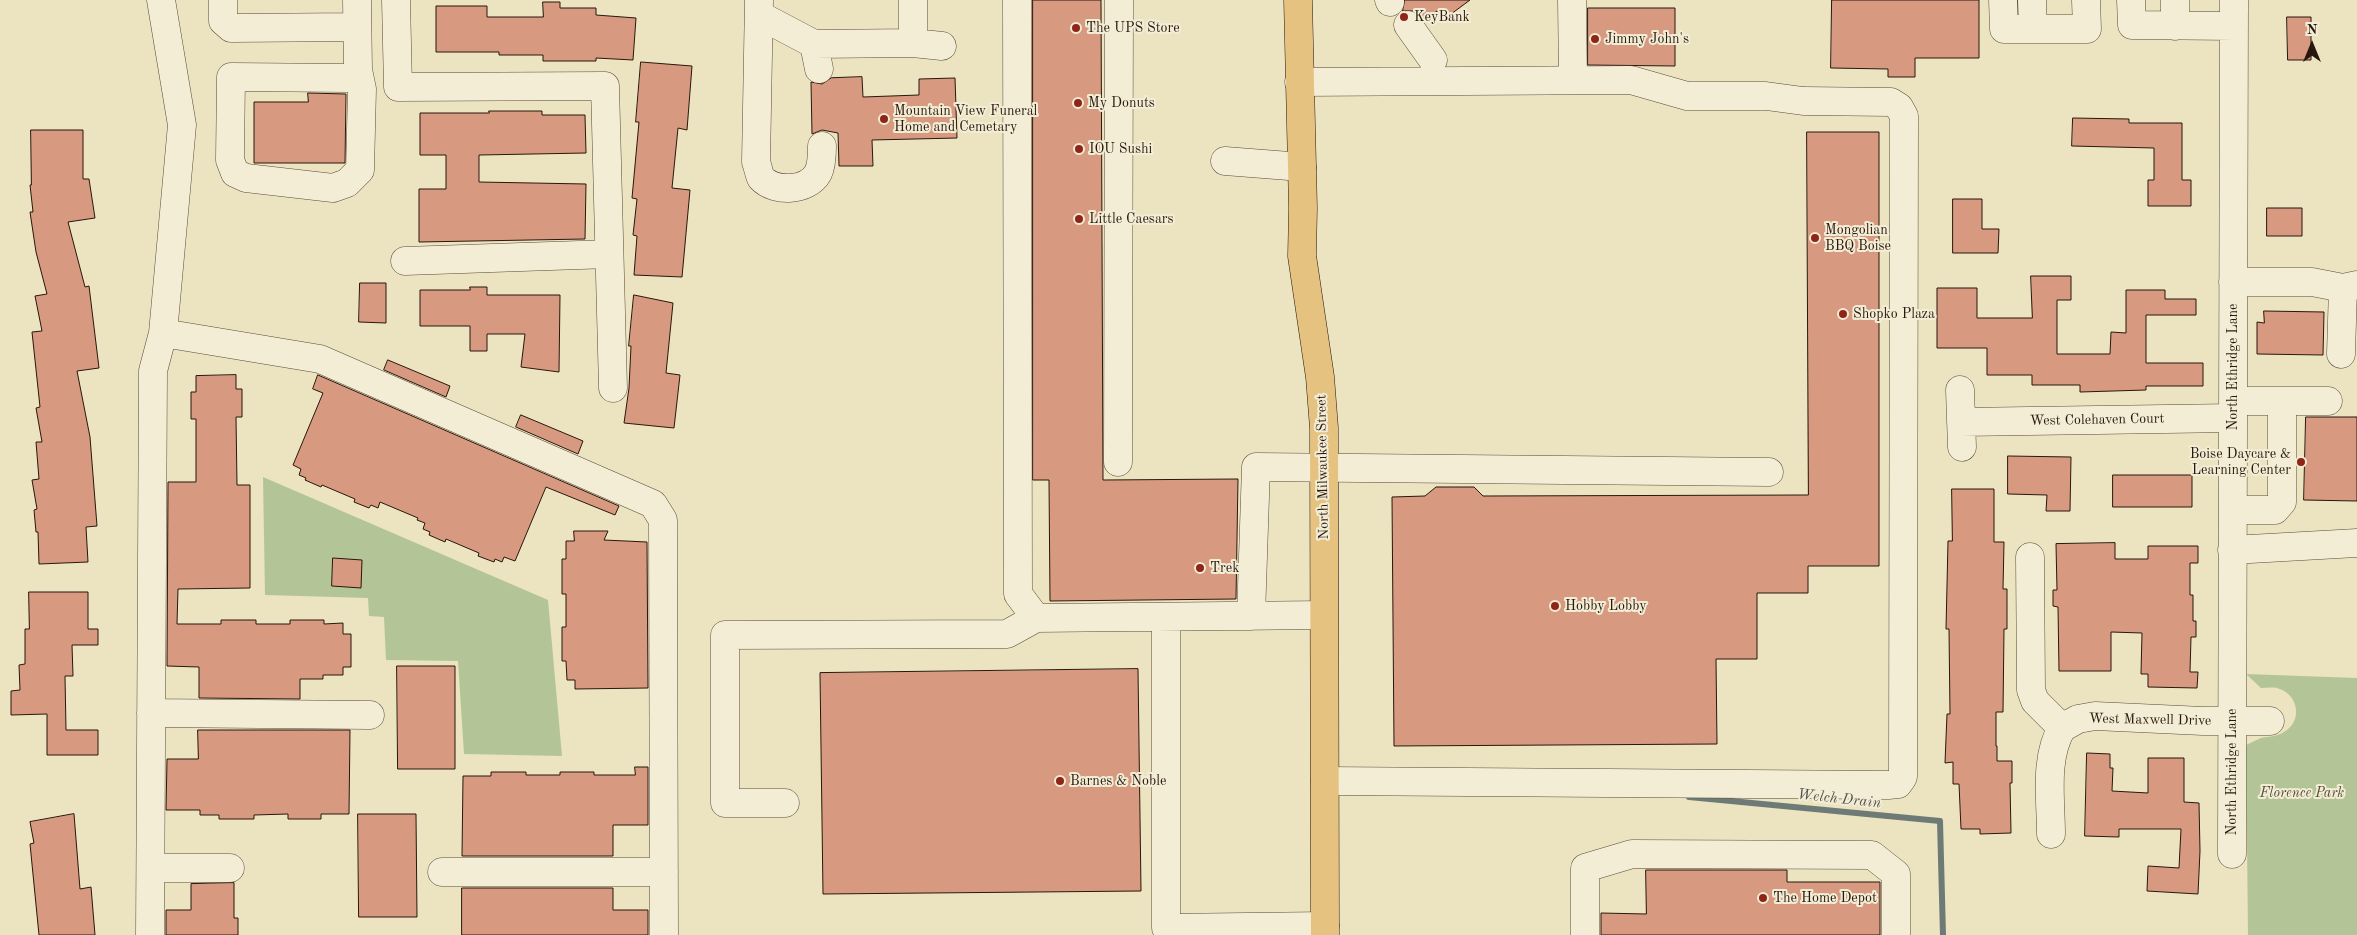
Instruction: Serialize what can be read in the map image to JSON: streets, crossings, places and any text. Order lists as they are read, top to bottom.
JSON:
{
  "streets": {
    "main road": ["North Milwaukee Street"],
    "street": ["North Ethridge Lane", "West Colehaven Court", "West Maxwell Drive"]
  },
  "crossings": [
    ["North Ethridge Lane", "West Colehaven Court"],
    ["North Ethridge Lane", "West Maxwell Drive"]
  ],
  "water": ["Welch Drain"],
  "parks": ["Florence Park"],
  "places": [
    "KeyBank",
    "The UPS Store",
    "Jimmy John's",
    "My Donuts",
    "Mountain View Funeral Home and Cemetary",
    "IOU Sushi",
    "Little Caesars",
    "Mongolian BBQ Boise",
    "Shopko Plaza",
    "Boise Daycare & Learning Center",
    "Trek",
    "Hobby Lobby",
    "Barnes & Noble",
    "The Home Depot"
  ],
  "north": "top"
}
